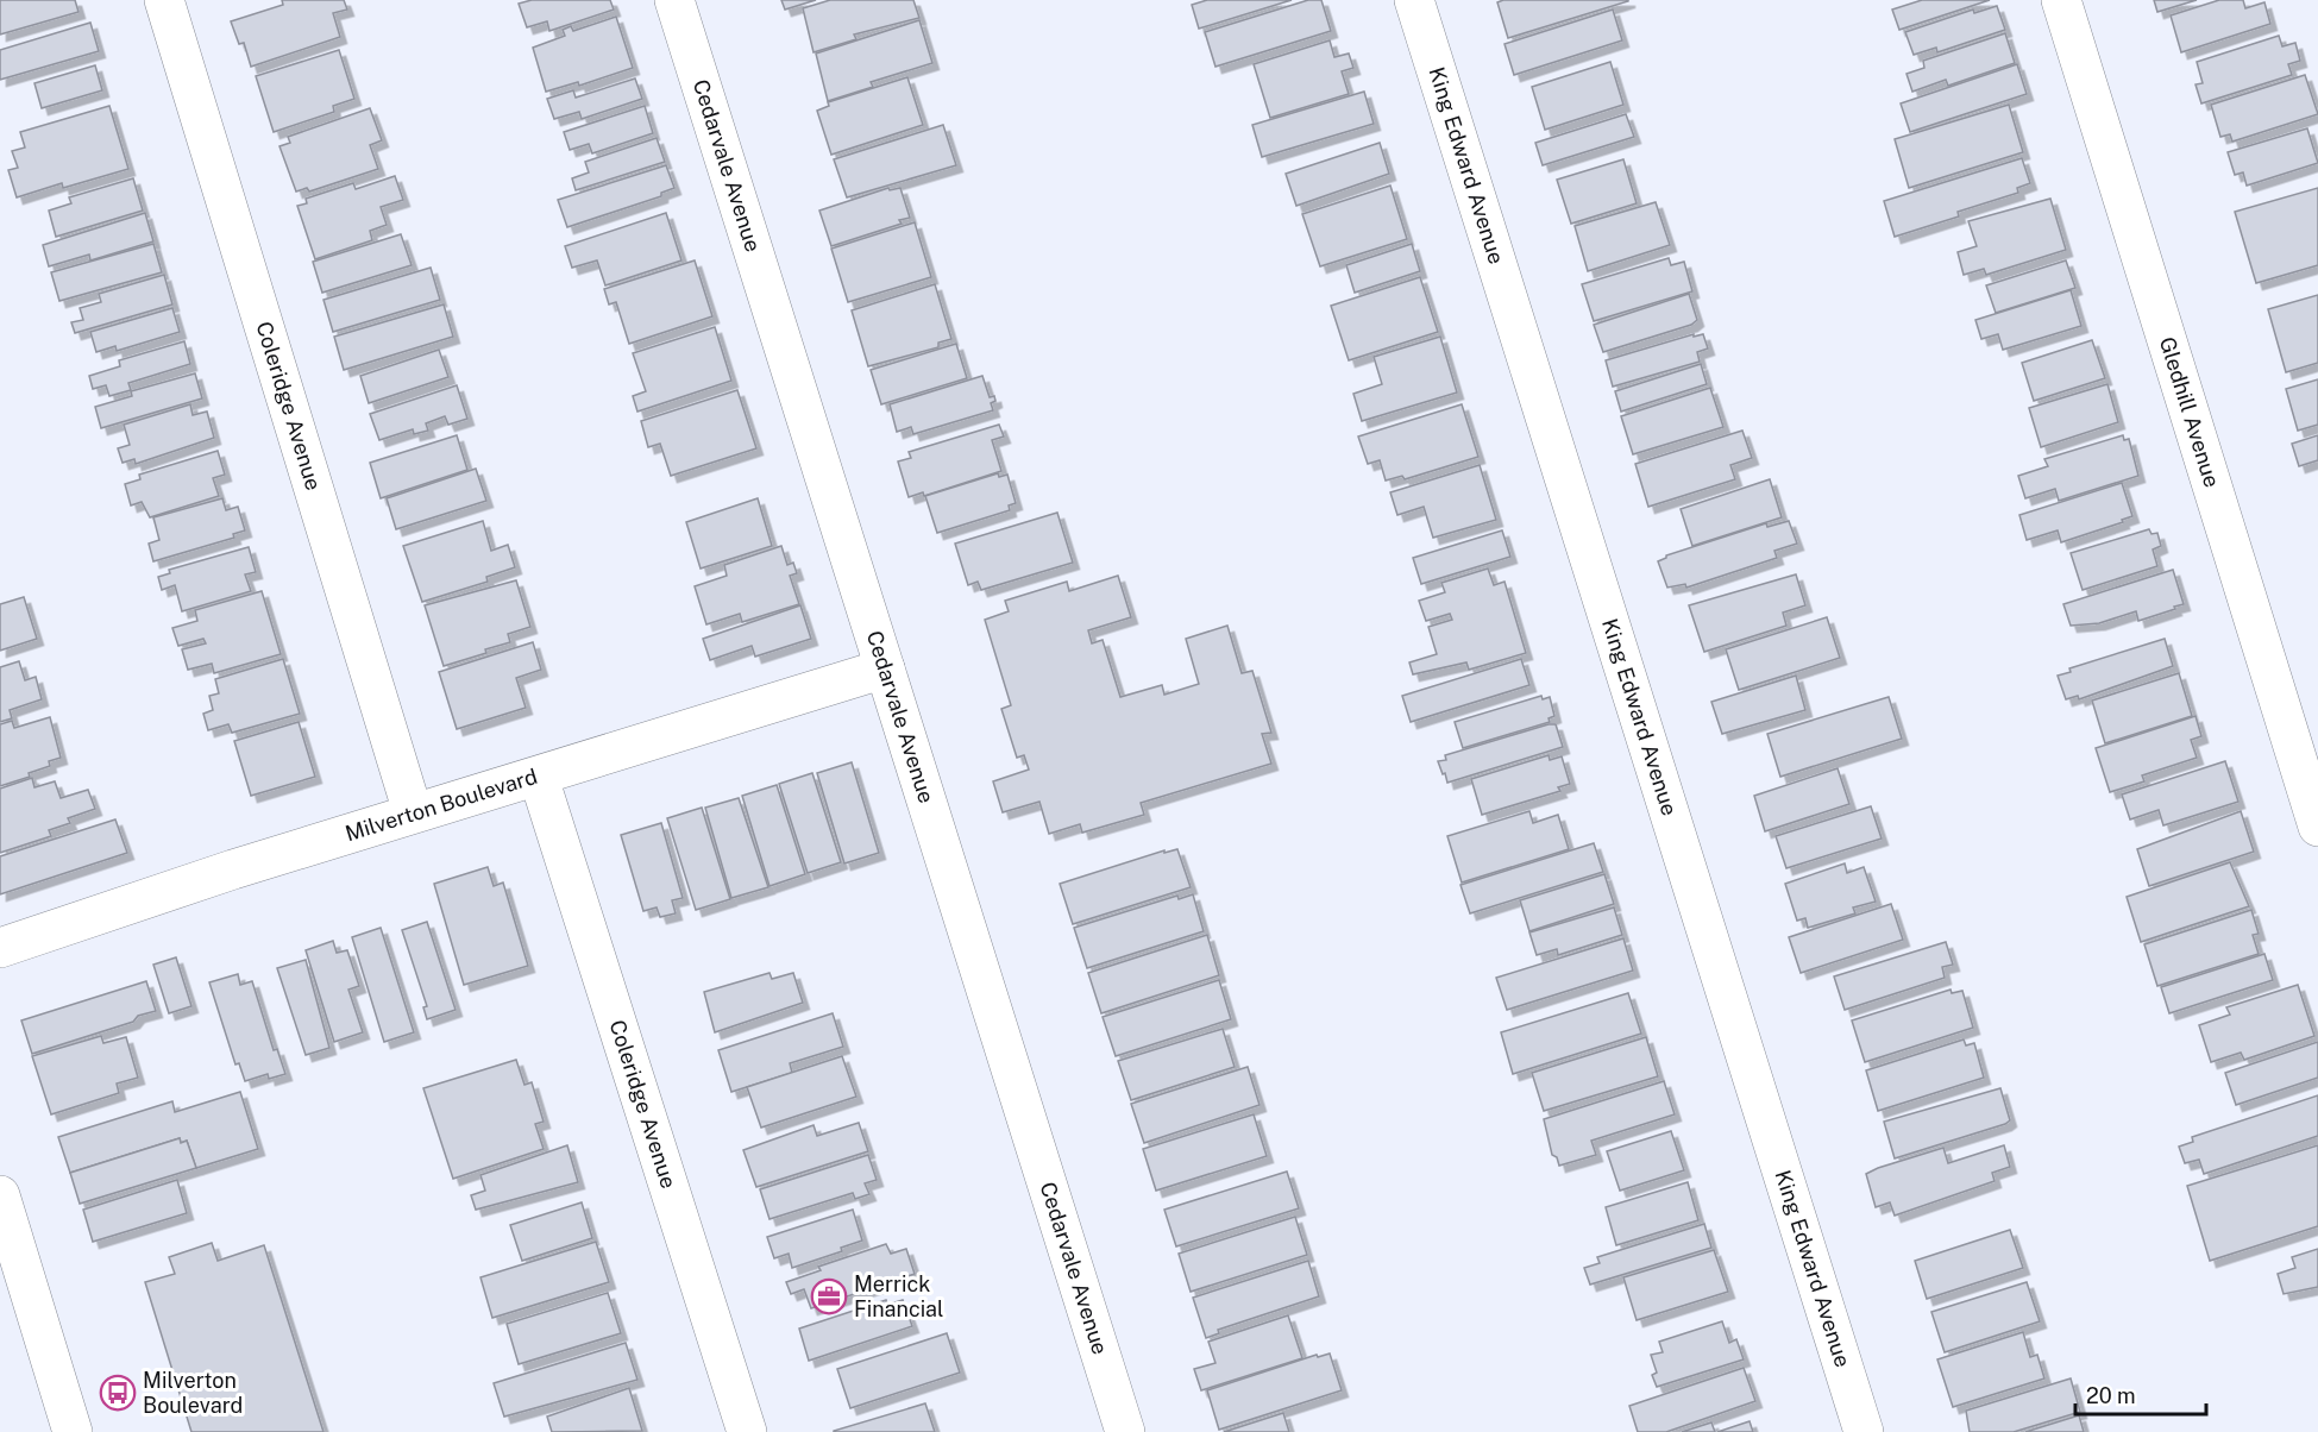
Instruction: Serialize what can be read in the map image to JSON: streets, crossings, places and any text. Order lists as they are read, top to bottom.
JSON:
{
  "streets": {
    "street": [
      "Cedarvale Avenue",
      "King Edward Avenue",
      "Coleridge Avenue",
      "Gledhill Avenue",
      "Milverton Boulevard"
    ]
  },
  "crossings": [
    ["Cedarvale Avenue", "Milverton Boulevard"],
    ["Coleridge Avenue", "Milverton Boulevard"]
  ],
  "places": {
    "office": ["Merrick Financial"],
    "bus stop": ["Milverton Boulevard"]
  },
  "scale_bar": "20 m"
}
